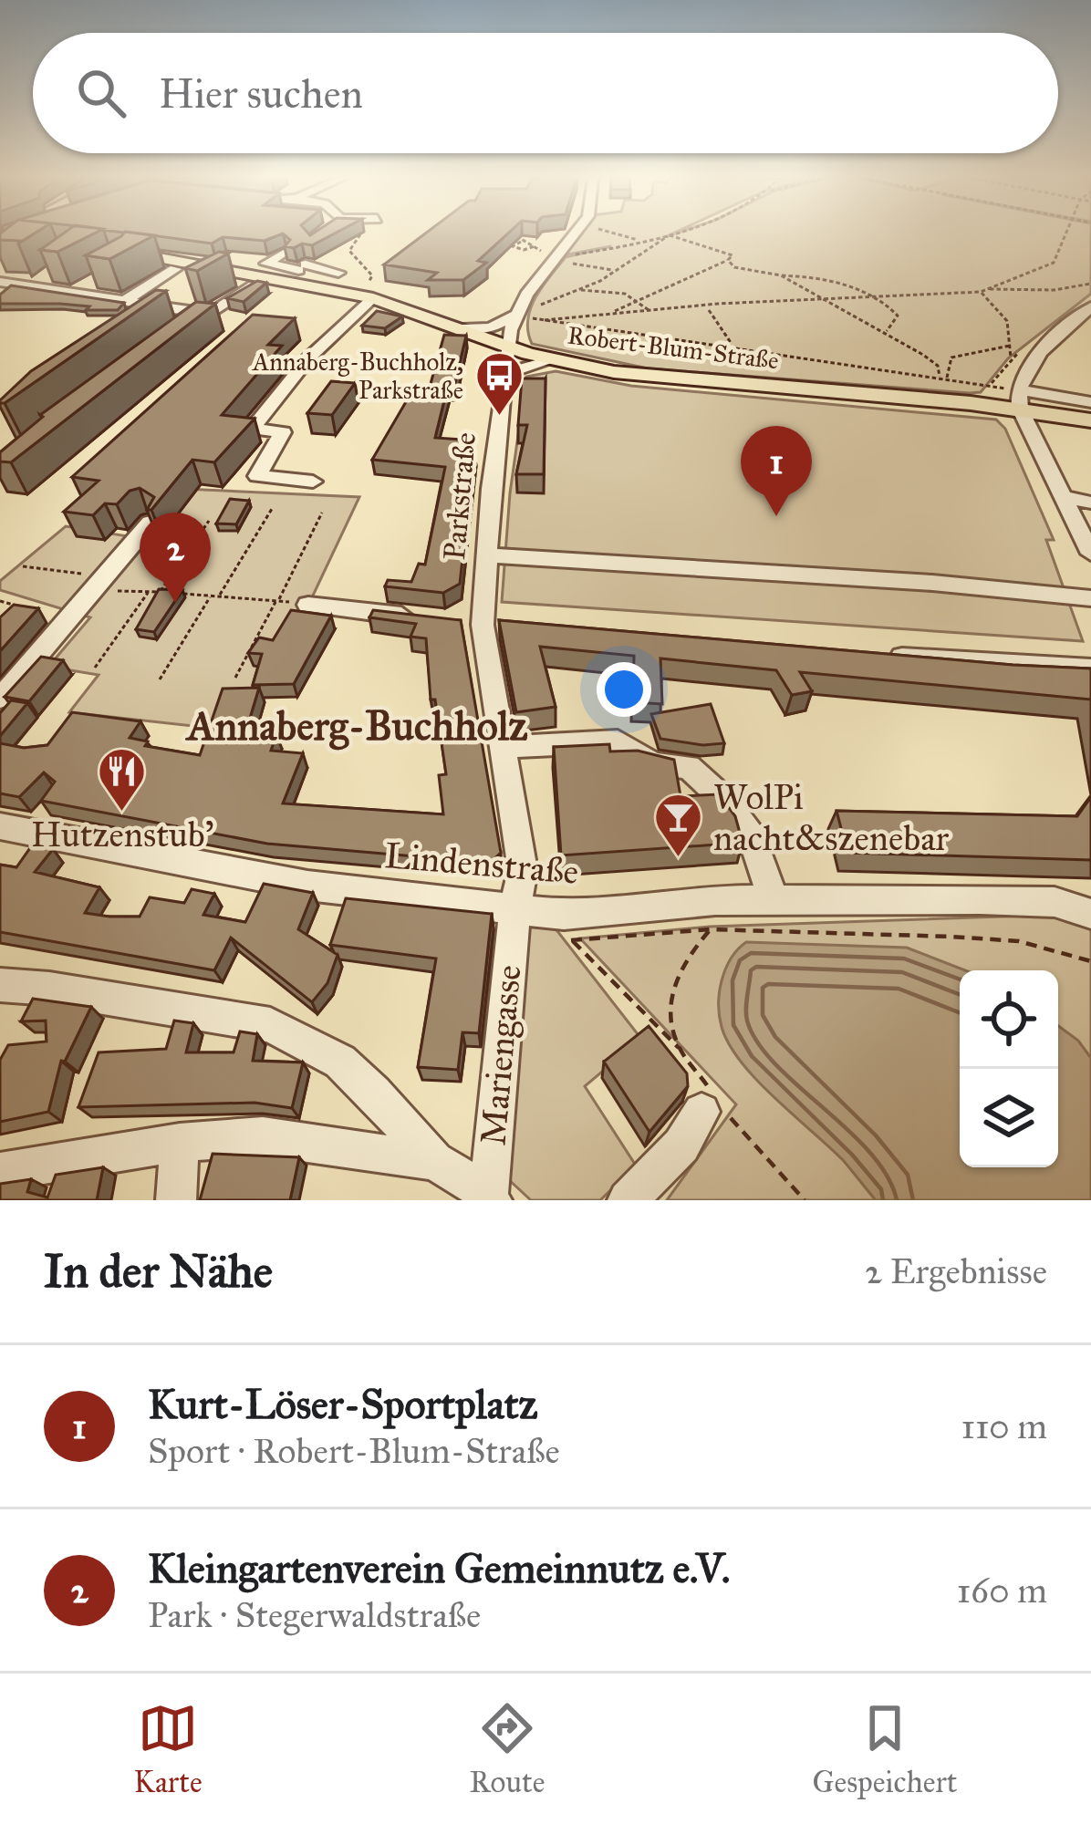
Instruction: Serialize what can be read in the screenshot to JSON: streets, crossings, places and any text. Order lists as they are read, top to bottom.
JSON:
{
  "streets": {
    "main road": ["Robert-Blum-Straße"],
    "street": ["Parkstraße", "Lindenstraße", "Mariengasse"]
  },
  "crossings": [
    ["Robert-Blum-Straße", "Parkstraße"],
    ["Parkstraße", "Lindenstraße"],
    ["Parkstraße", "Mariengasse"],
    ["Lindenstraße", "Mariengasse"]
  ],
  "districts": ["Annaberg-Buchholz"],
  "places": {
    "bus stop": ["Annaberg-Buchholz, Parkstraße"],
    "restaurant": ["Hutzenstub'"],
    "bar": ["WolPi nacht&szenebar"]
  },
  "page": {
    "search": "Hier suchen",
    "pins": ["1", "2"],
    "heading": ["In der Nähe", "2 Ergebnisse"],
    "list": [
      {
        "mark": "1",
        "name": "Kurt-Löser-Sportplatz",
        "note": "Sport · Robert-Blum-Straße",
        "value": "110 m"
      },
      {
        "mark": "2",
        "name": "Kleingartenverein Gemeinnutz e.V.",
        "note": "Park · Stegerwaldstraße",
        "value": "160 m"
      }
    ],
    "nav": ["Karte", "Route", "Gespeichert"]
  }
}
